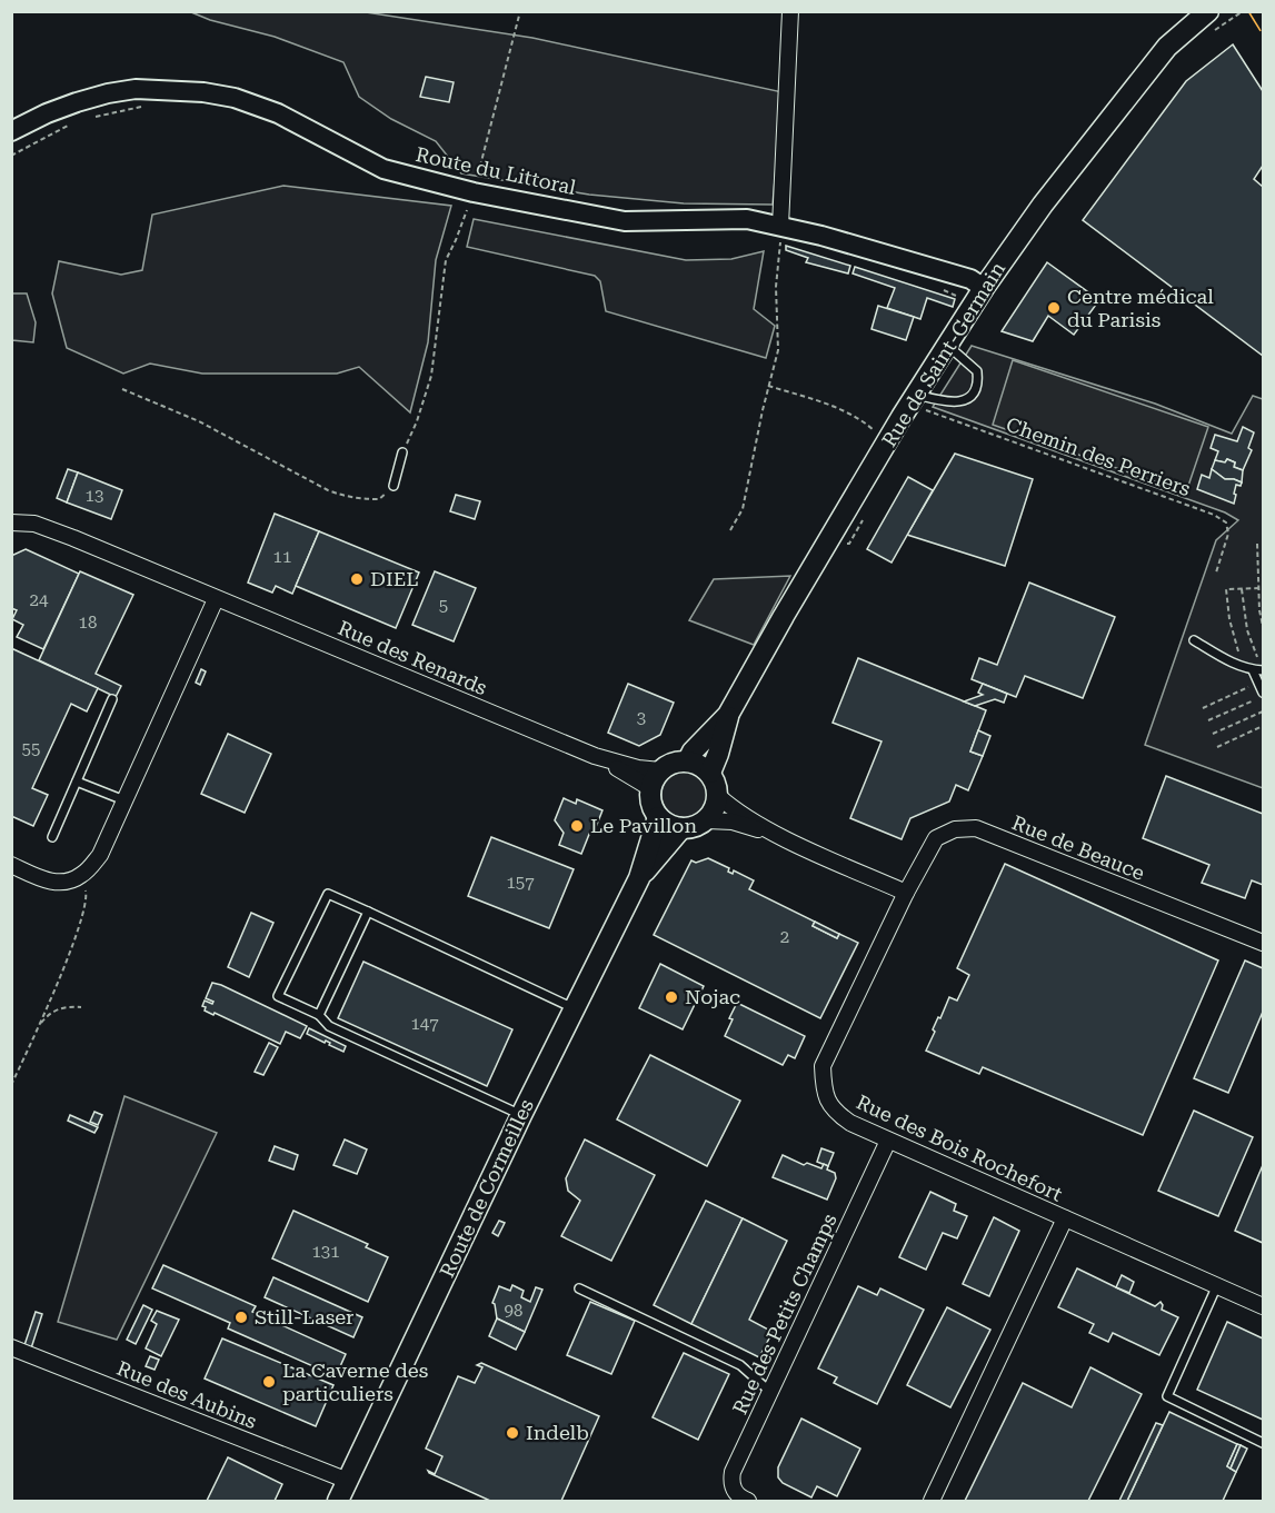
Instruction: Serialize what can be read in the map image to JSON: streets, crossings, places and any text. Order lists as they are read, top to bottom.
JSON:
{
  "streets": {
    "main road": ["Rue de Saint-Germain", "Route de Cormeilles"],
    "street": [
      "Route du Littoral",
      "Rue des Renards",
      "Rue de Beauce",
      "Rue des Bois Rochefort",
      "Rue des Petits Champs",
      "Rue des Aubins"
    ],
    "path": ["Chemin des Perriers"]
  },
  "crossings": [
    ["Route du Littoral", "Rue de Saint-Germain"],
    ["Rue de Saint-Germain", "Chemin des Perriers"],
    ["Rue de Saint-Germain", "Rue des Renards"],
    ["Rue de Saint-Germain", "Route de Cormeilles"],
    ["Rue des Renards", "Route de Cormeilles"],
    ["Rue de Beauce", "Rue des Bois Rochefort"],
    ["Rue des Bois Rochefort", "Rue des Petits Champs"],
    ["Route de Cormeilles", "Rue des Aubins"]
  ],
  "places": [
    "Centre médical du Parisis",
    "DIEL",
    "Le Pavillon",
    "Nojac",
    "Still-Laser",
    "La Caverne des particuliers",
    "Indelb"
  ],
  "house_numbers": [
    "13",
    "11",
    "24",
    "5",
    "18",
    "3",
    "55",
    "157",
    "2",
    "147",
    "131",
    "98"
  ]
}
